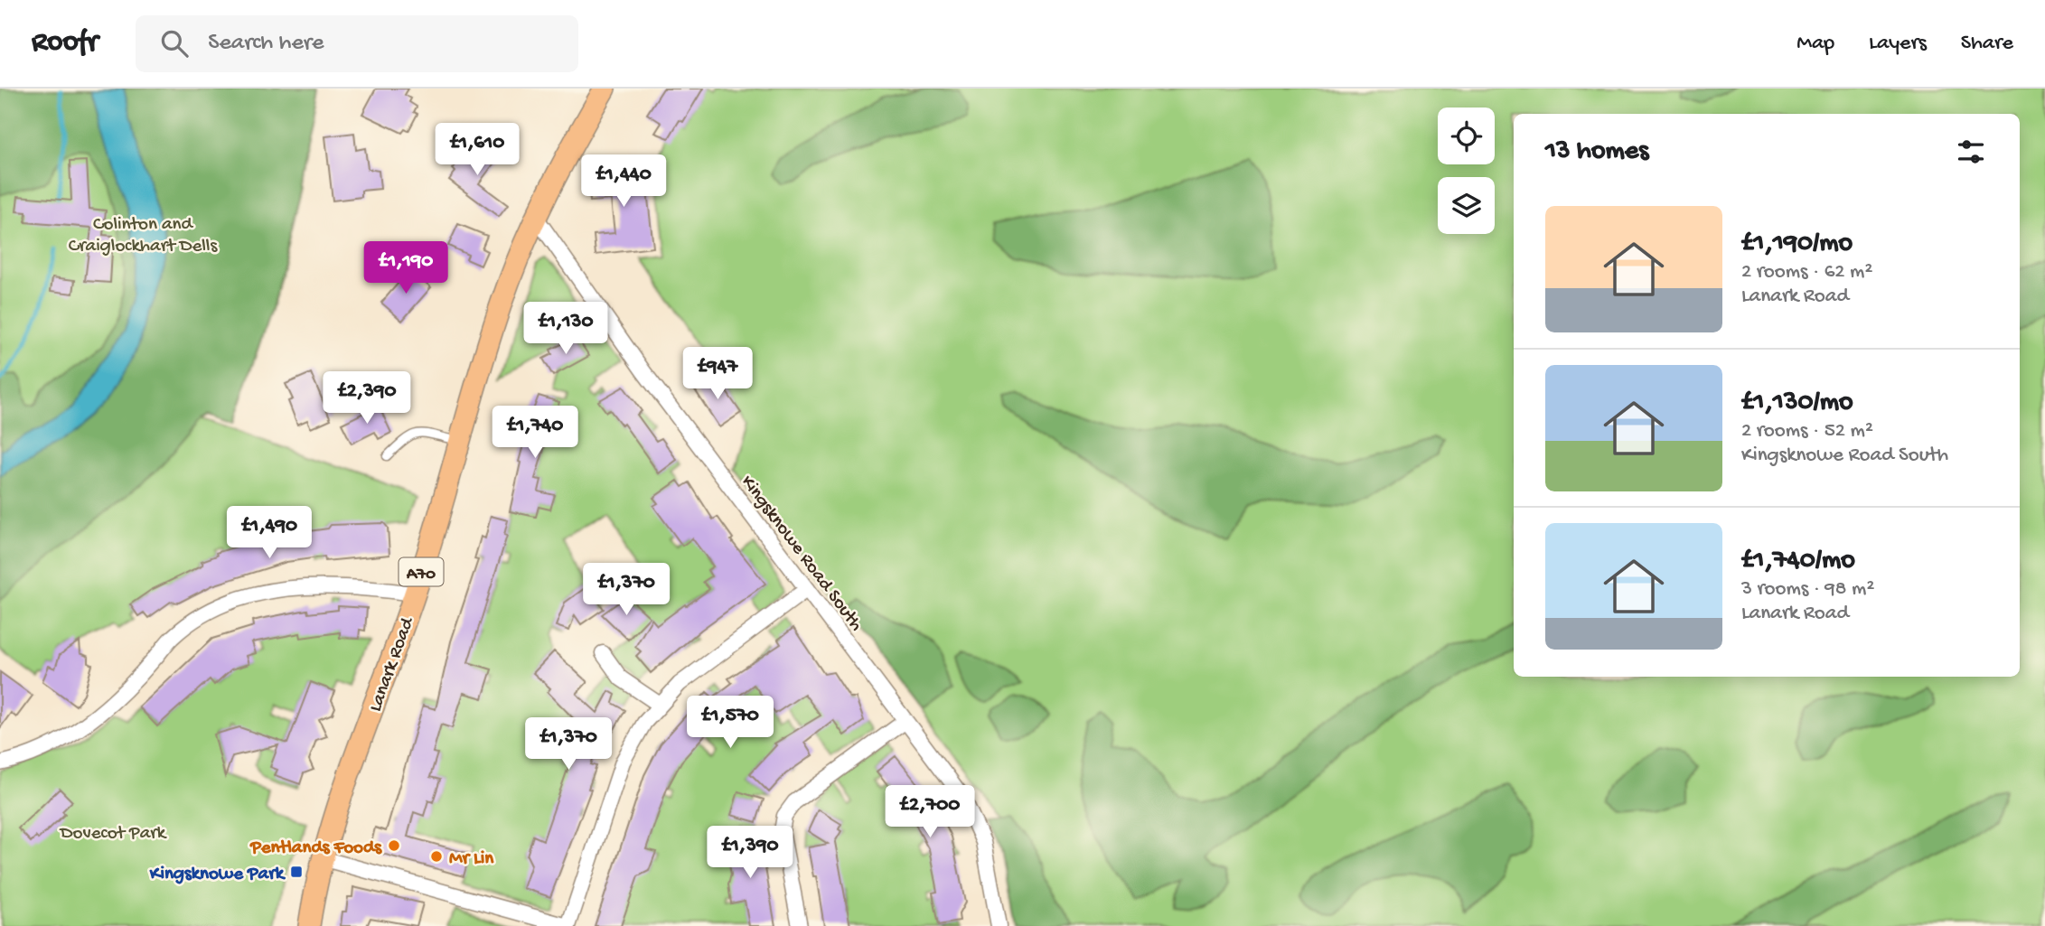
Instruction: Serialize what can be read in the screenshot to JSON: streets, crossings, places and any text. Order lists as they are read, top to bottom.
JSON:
{
  "streets": {
    "main road": ["A70", "Lanark Road"],
    "street": ["Kingsknowe Road South"]
  },
  "crossings": [
    ["Kingsknowe Road South", "Lanark Road"]
  ],
  "parks": ["Colinton and Craiglockhart Dells", "Dovecot Park"],
  "places": {
    "other": ["Pentlands Foods", "Mr Lin"],
    "transit": ["Kingsknowe Park"]
  },
  "page": {
    "header": "Roofr",
    "search": "Search here",
    "nav": ["Map", "Layers", "Share"],
    "heading": "13 homes",
    "price": [
      "£1,610",
      "£1,440",
      "£1,190",
      "£1,130",
      "£947",
      "£2,390",
      "£1,740",
      "£1,490",
      "£1,370",
      "£1,570",
      "£1,370",
      "£2,700",
      "£1,390"
    ],
    "list": [
      {
        "name": "£1,190/mo",
        "note": "2 rooms · 62 m² · Lanark Road"
      },
      {
        "name": "£1,130/mo",
        "note": "2 rooms · 52 m² · Kingsknowe Road South"
      },
      {
        "name": "£1,740/mo",
        "note": "3 rooms · 98 m² · Lanark Road"
      }
    ]
  }
}
